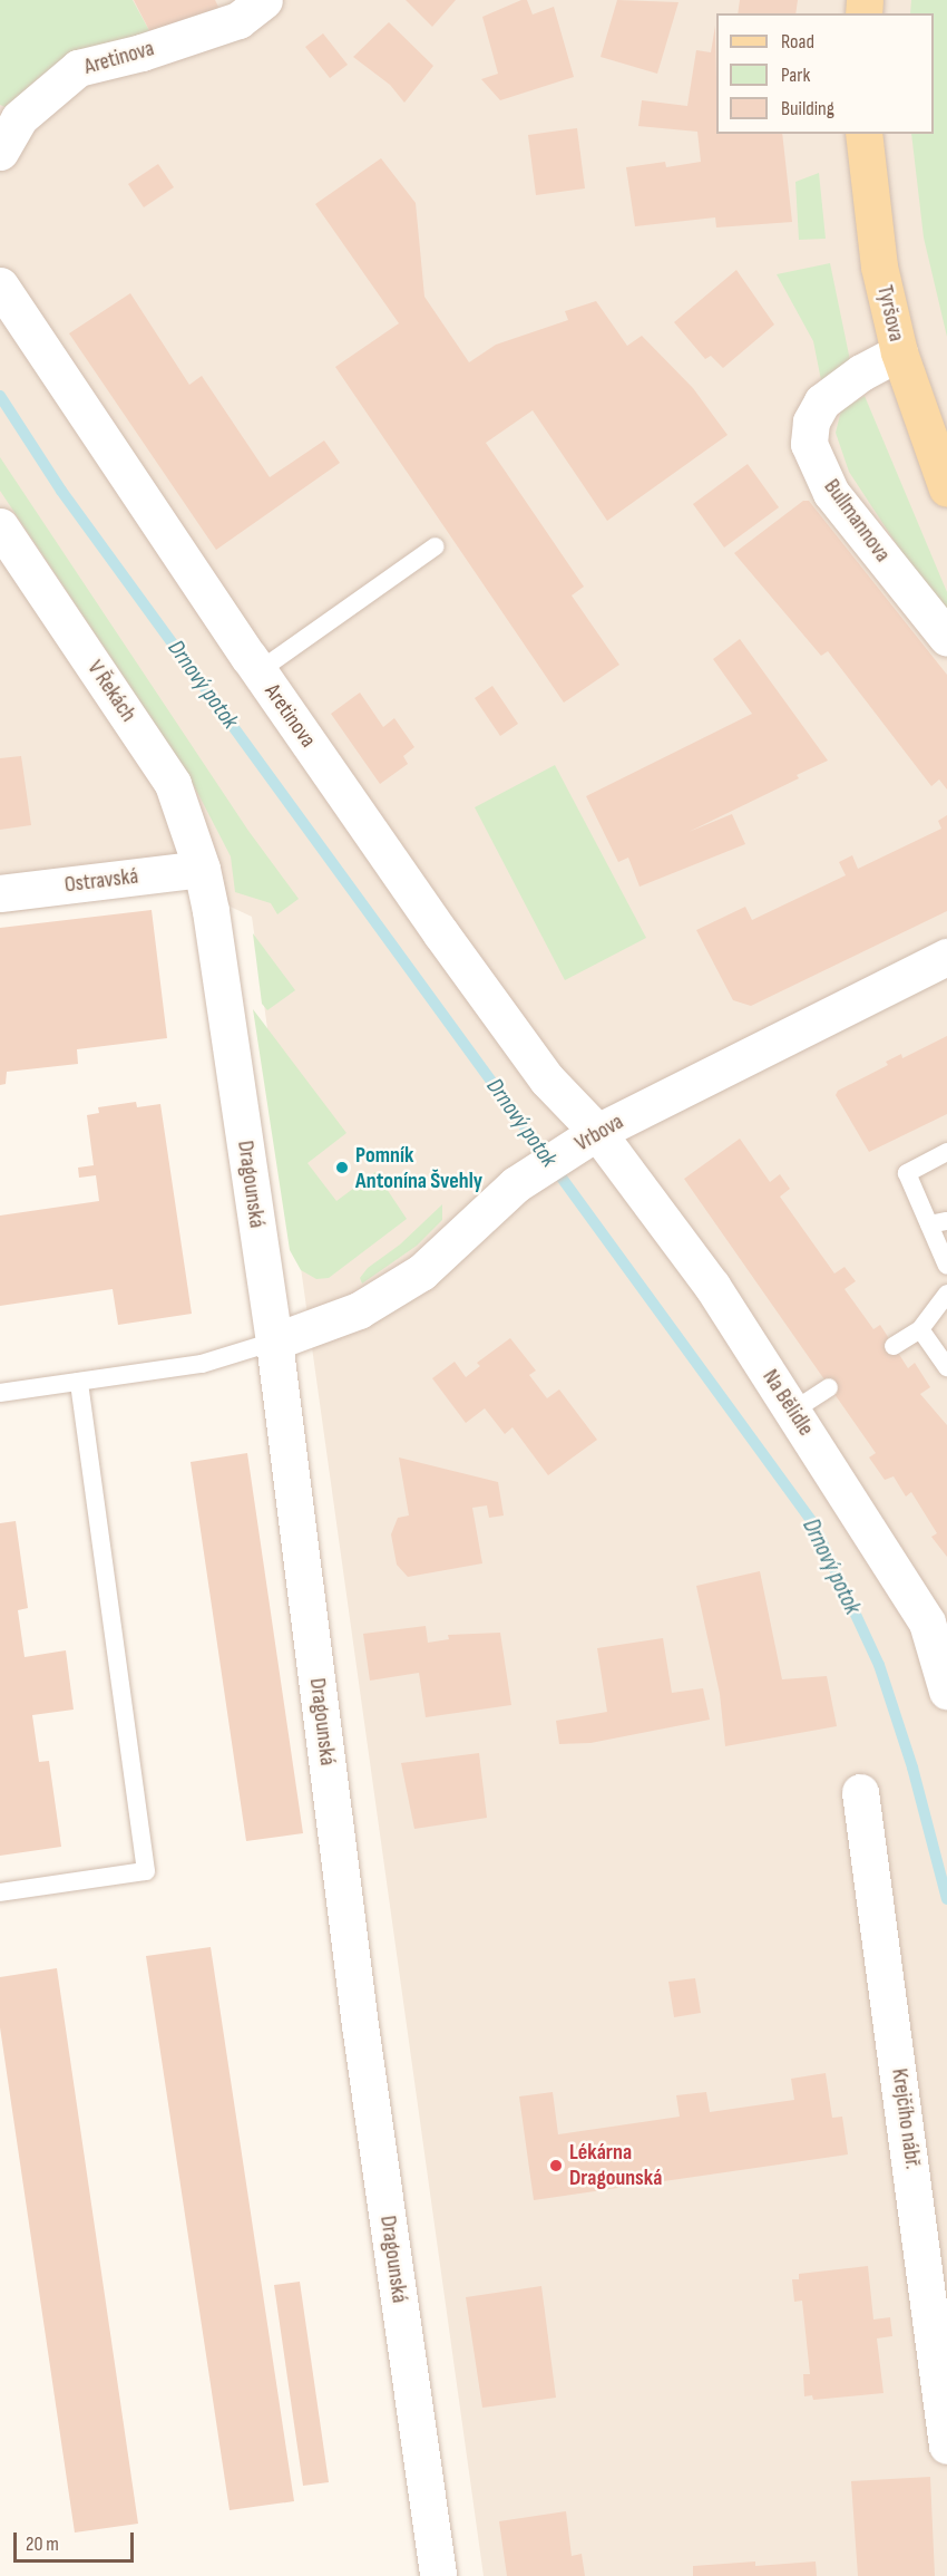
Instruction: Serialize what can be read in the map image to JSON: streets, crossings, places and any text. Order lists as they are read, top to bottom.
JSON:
{
  "streets": {
    "main road": ["Tyršova"],
    "street": [
      "Aretinova",
      "Bullmannova",
      "V Řekách",
      "Ostravská",
      "Vrbova",
      "Dragounská",
      "Na Bělidle",
      "Krejčího nábř."
    ]
  },
  "crossings": [
    ["Aretinova", "Vrbova"],
    ["Aretinova", "Na Bělidle"],
    ["Tyršova", "Bullmannova"],
    ["V Řekách", "Ostravská"],
    ["V Řekách", "Dragounská"],
    ["Ostravská", "Dragounská"],
    ["Vrbova", "Dragounská"],
    ["Vrbova", "Na Bělidle"]
  ],
  "water": ["Drnový potok"],
  "places": ["Pomník Antonína Švehly", "Lékárna Dragounská"],
  "legend": ["Road", "Park", "Building"],
  "scale_bar": "20 m"
}
